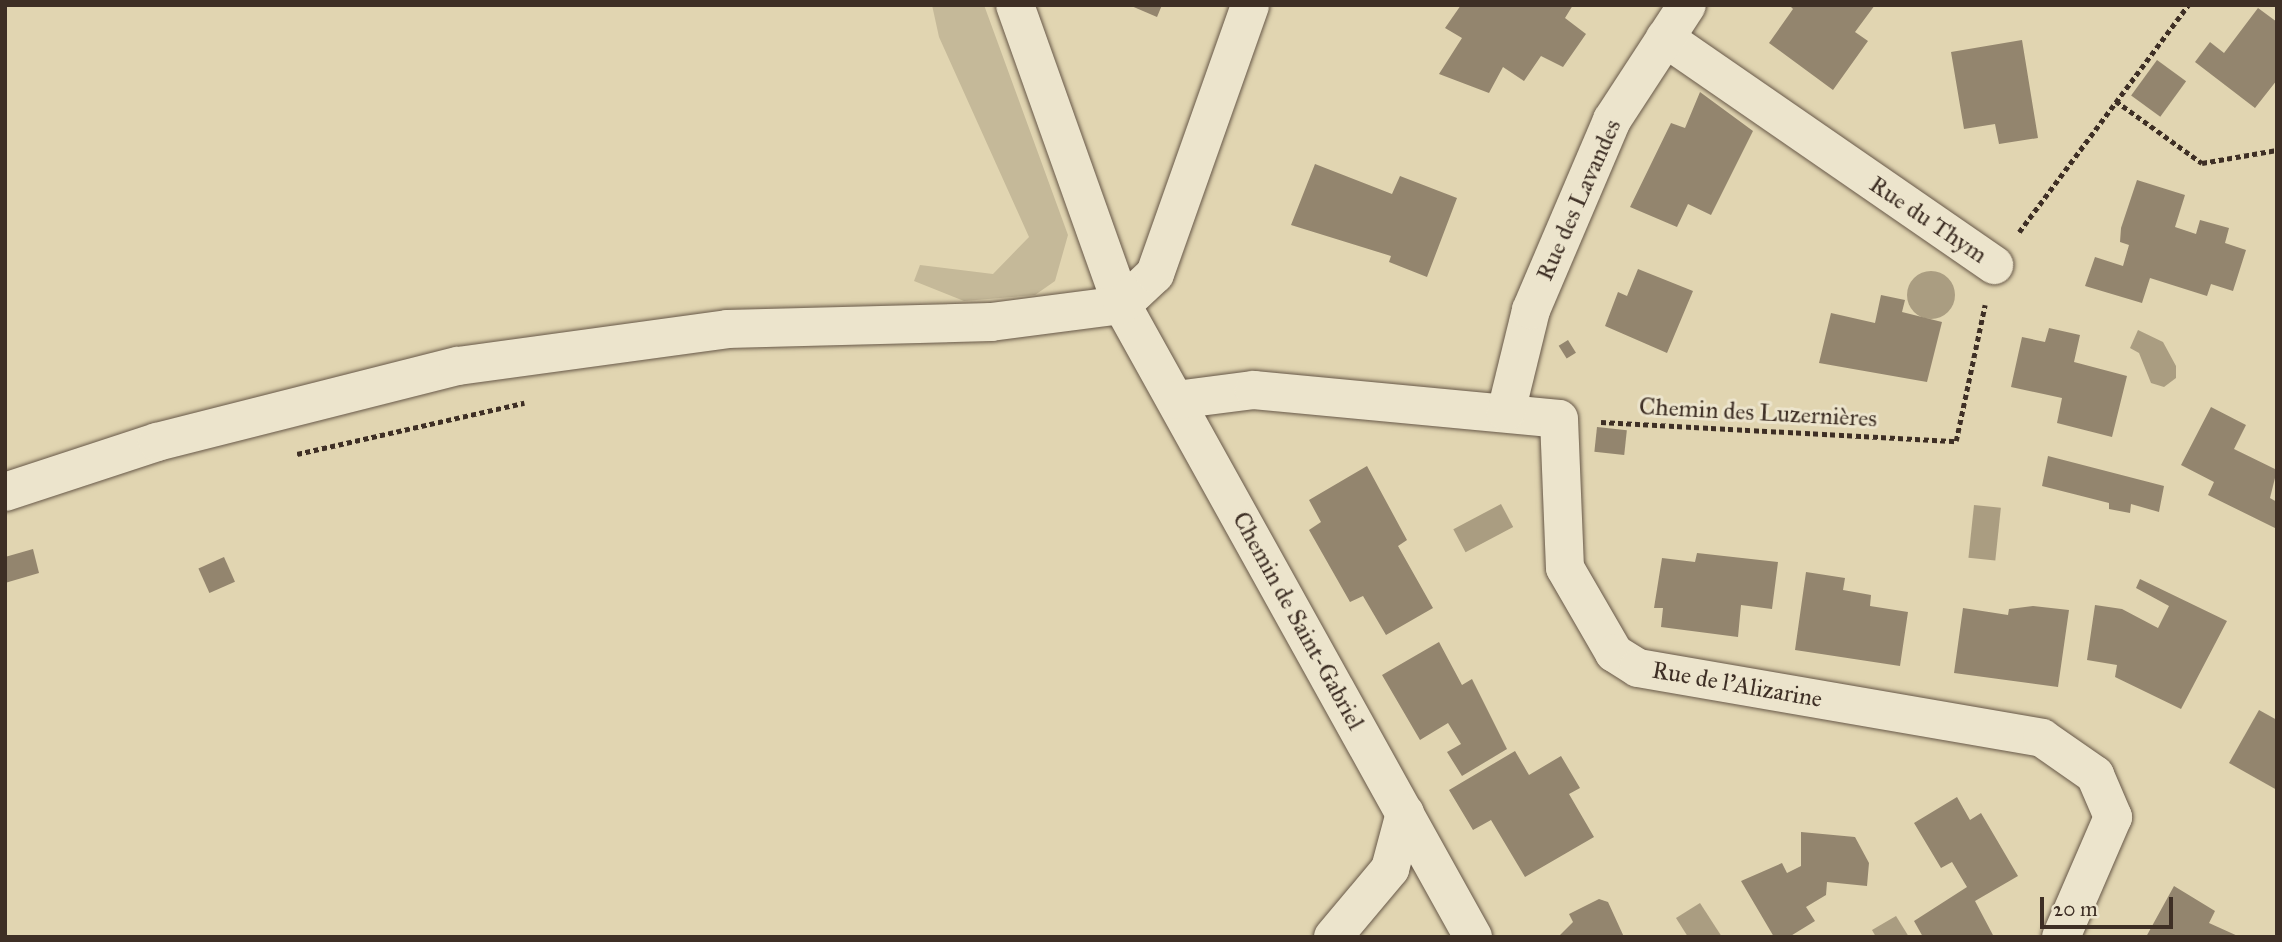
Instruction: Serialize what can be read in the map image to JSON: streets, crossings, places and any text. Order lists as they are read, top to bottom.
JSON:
{
  "streets": {
    "street": [
      "Rue des Lavandes",
      "Rue du Thym",
      "Chemin de Saint-Gabriel",
      "Rue de l'Alizarine"
    ],
    "path": ["Chemin des Luzernières"]
  },
  "crossings": [
    ["Rue des Lavandes", "Rue du Thym"],
    ["Rue du Thym", "Chemin des Luzernières"],
    ["Chemin des Luzernières", "Rue de l'Alizarine"]
  ],
  "scale_bar": "20 m"
}
